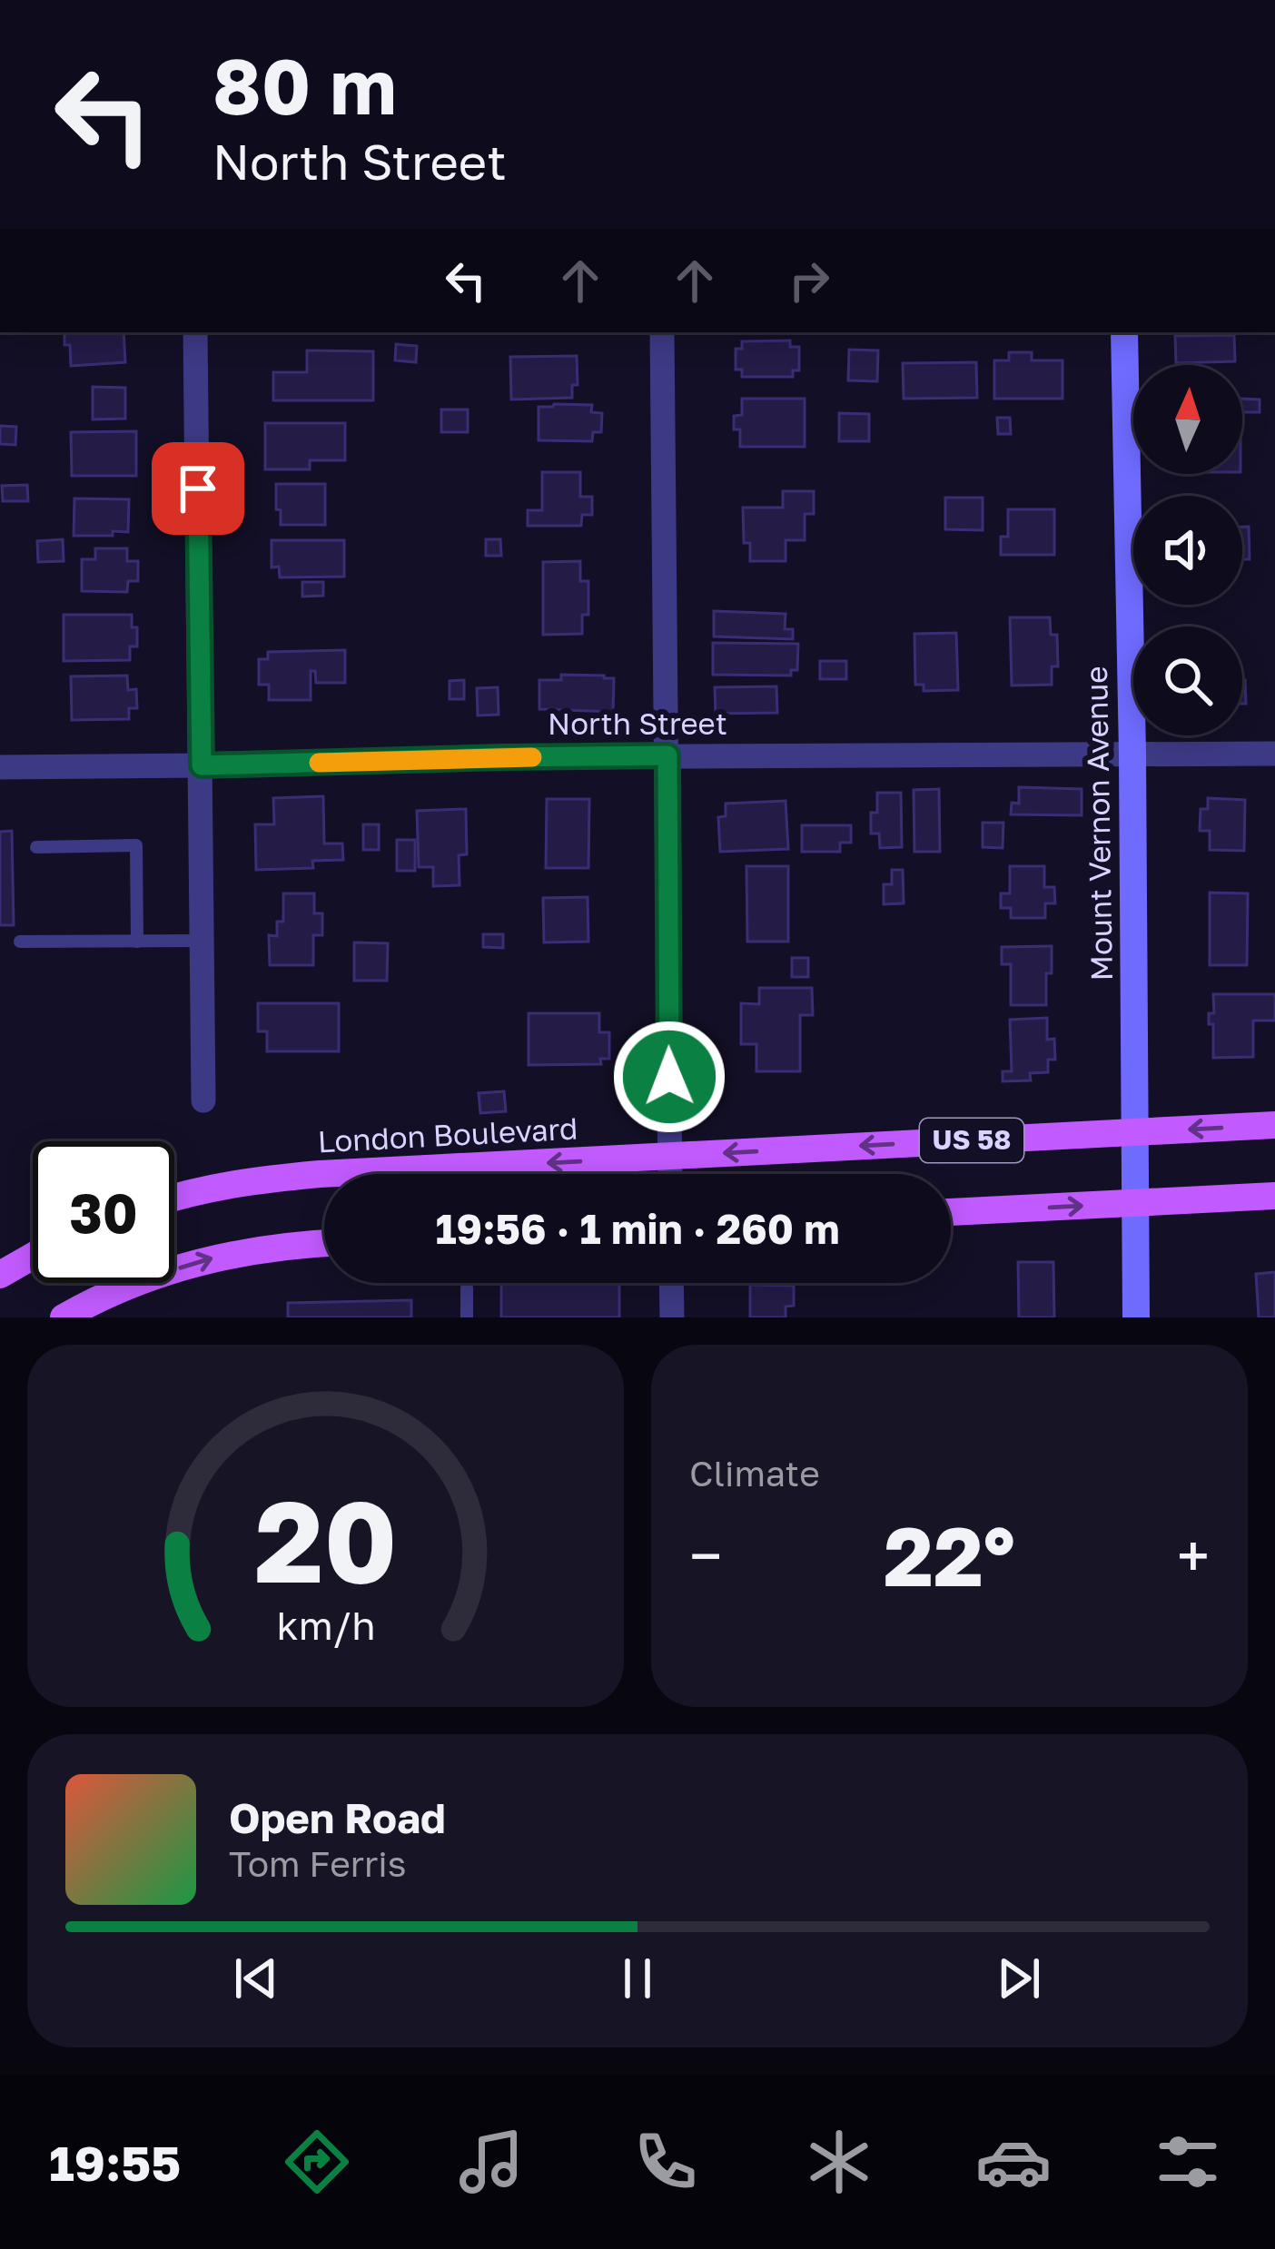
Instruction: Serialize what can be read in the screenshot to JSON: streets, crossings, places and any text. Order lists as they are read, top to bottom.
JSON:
{
  "streets": {
    "main road": ["London Boulevard", "US 58"],
    "street": ["North Street", "Mount Vernon Avenue"]
  },
  "crossings": [
    ["North Street", "Mount Vernon Avenue"],
    ["Mount Vernon Avenue", "London Boulevard"]
  ],
  "north": "top",
  "page": {
    "turn": ["80 m", "North Street"],
    "limit": "30",
    "trip": "19:56 · 1 min · 260 m",
    "tile": "Climate",
    "heat": ["−", "22°", "+"],
    "song": ["Open Road", "Tom Ferris"],
    "tabs": "19:55",
    "gauge": ["20", "km/h"]
  }
}
